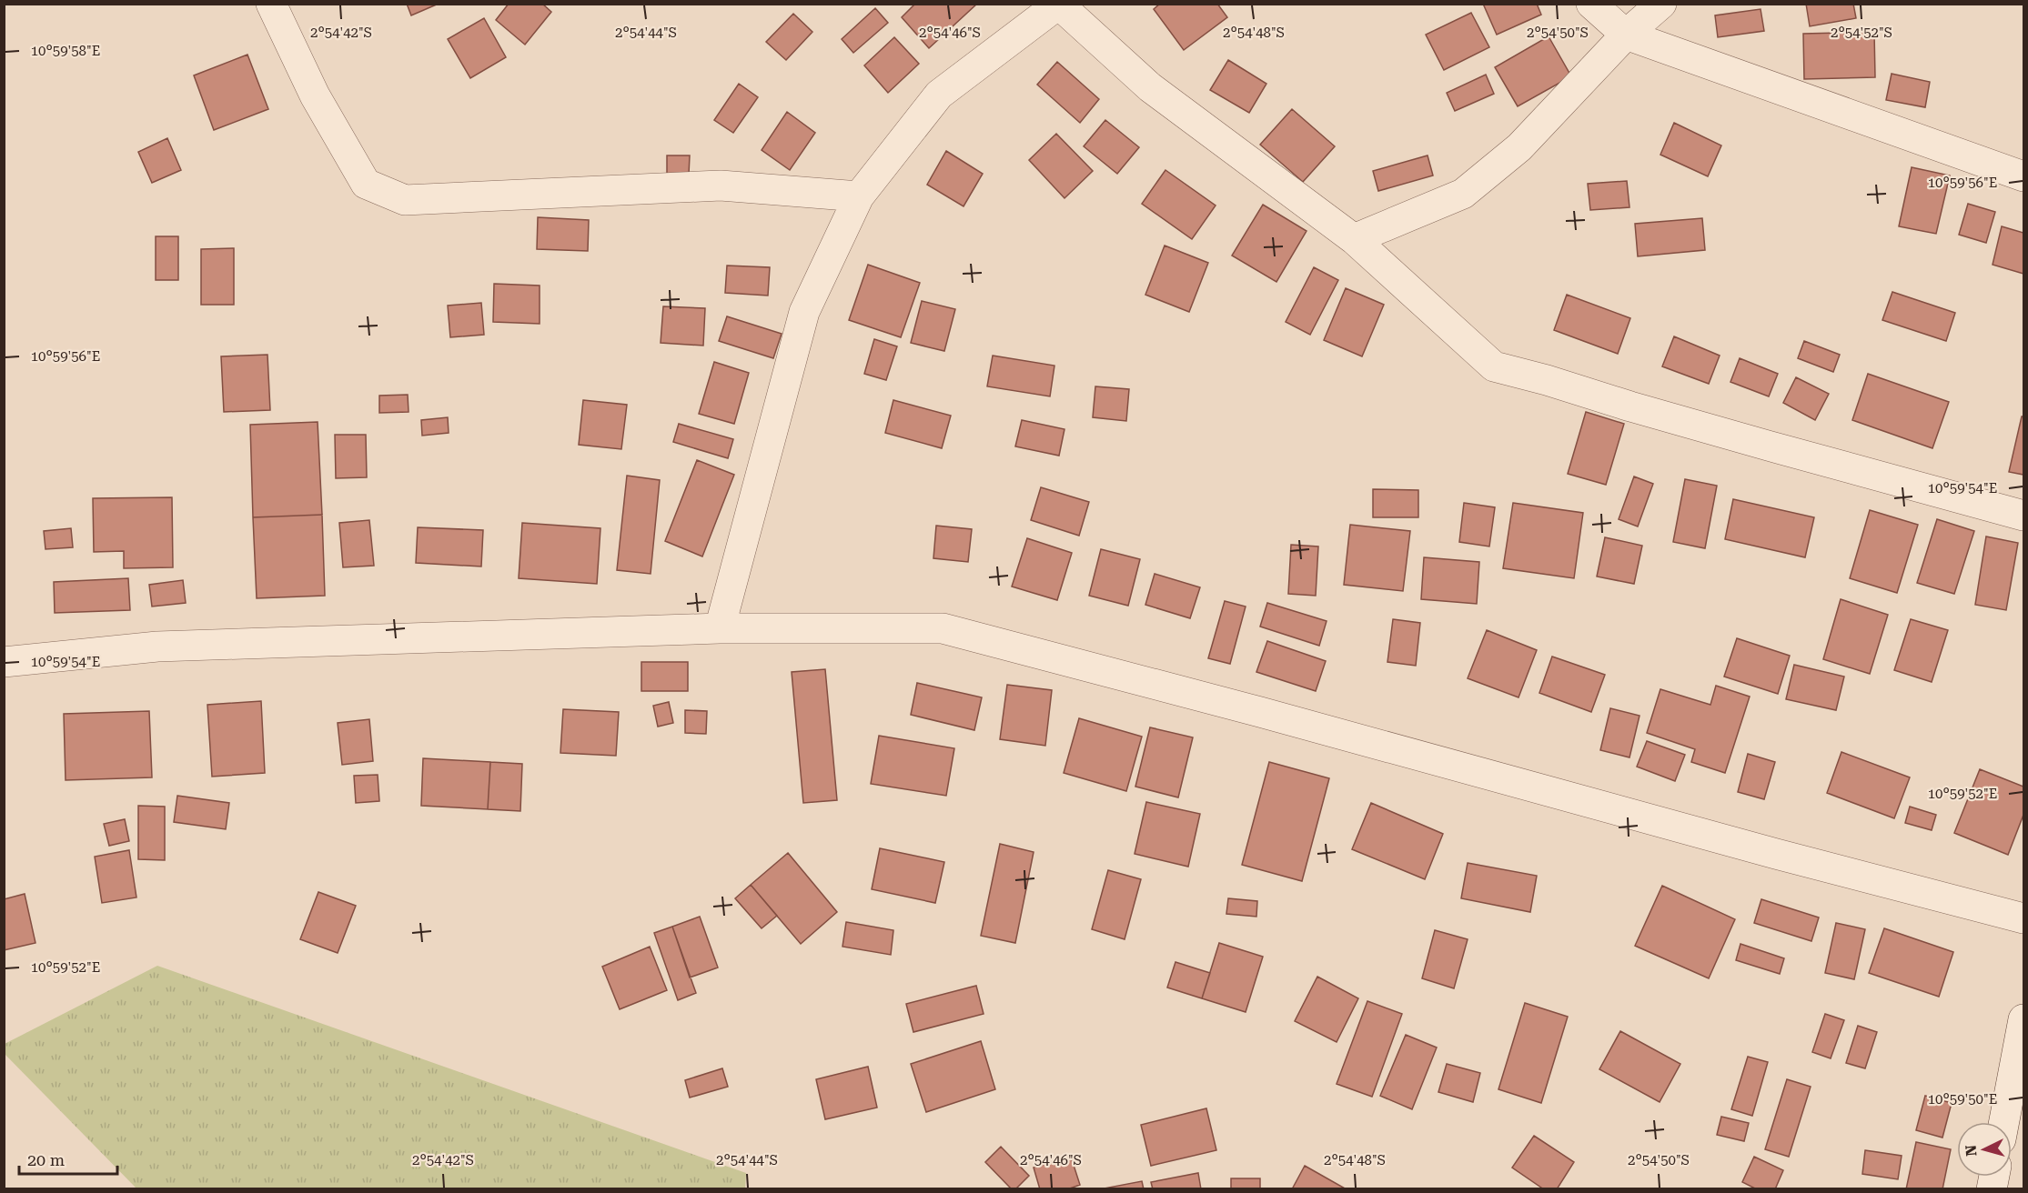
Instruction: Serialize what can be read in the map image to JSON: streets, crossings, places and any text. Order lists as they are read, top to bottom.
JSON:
{
  "scale_bar": "20 m",
  "north": "left",
  "coordinates": [
    "2°54'42\"S",
    "2°54'44\"S",
    "2°54'46\"S",
    "2°54'48\"S",
    "2°54'50\"S",
    "2°54'52\"S",
    "10°59'58\"E",
    "10°59'56\"E",
    "10°59'54\"E",
    "10°59'52\"E",
    "10°59'50\"E"
  ]
}
